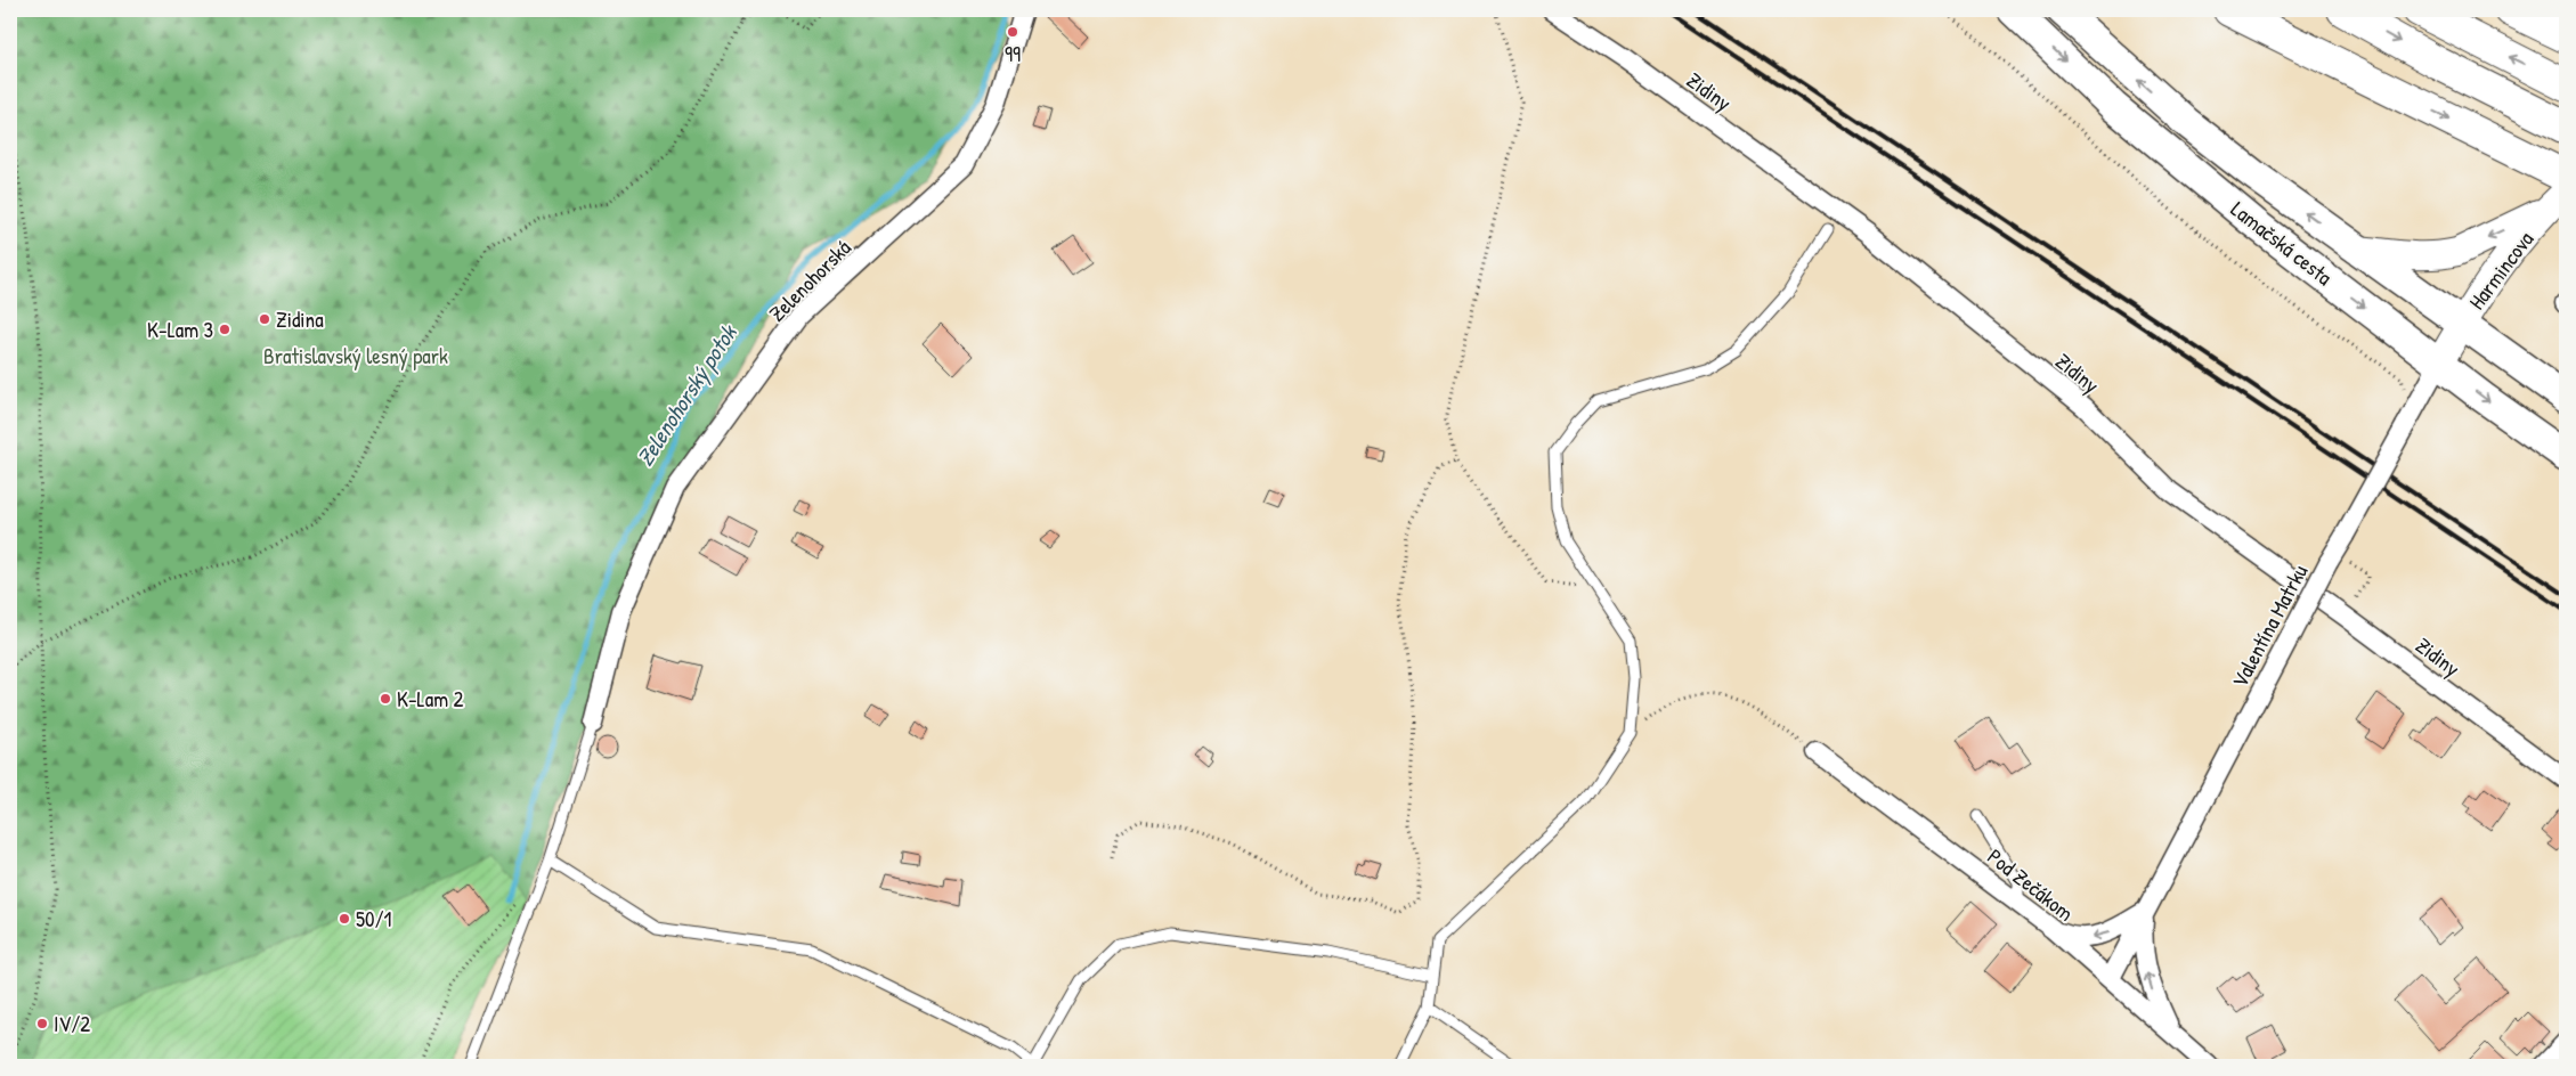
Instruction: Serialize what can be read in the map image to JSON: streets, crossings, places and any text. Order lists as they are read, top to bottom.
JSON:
{
  "streets": {
    "main road": ["Lamačská cesta"],
    "street": [
      "Zidiny",
      "Harmincova",
      "Zelenohorská",
      "Valentína Matrku",
      "Pod Zečákom"
    ]
  },
  "crossings": [
    ["Lamačská cesta", "Harmincova"],
    ["Lamačská cesta", "Valentína Matrku"],
    ["Harmincova", "Valentína Matrku"],
    ["Valentína Matrku", "Pod Zečákom"]
  ],
  "water": ["Zelenohorský potok"],
  "parks": ["Bratislavský lesný park"],
  "places": [
    "99",
    "Zidina",
    "K-Lam 3",
    "K-Lam 2",
    "50/1",
    "IV/2"
  ]
}
